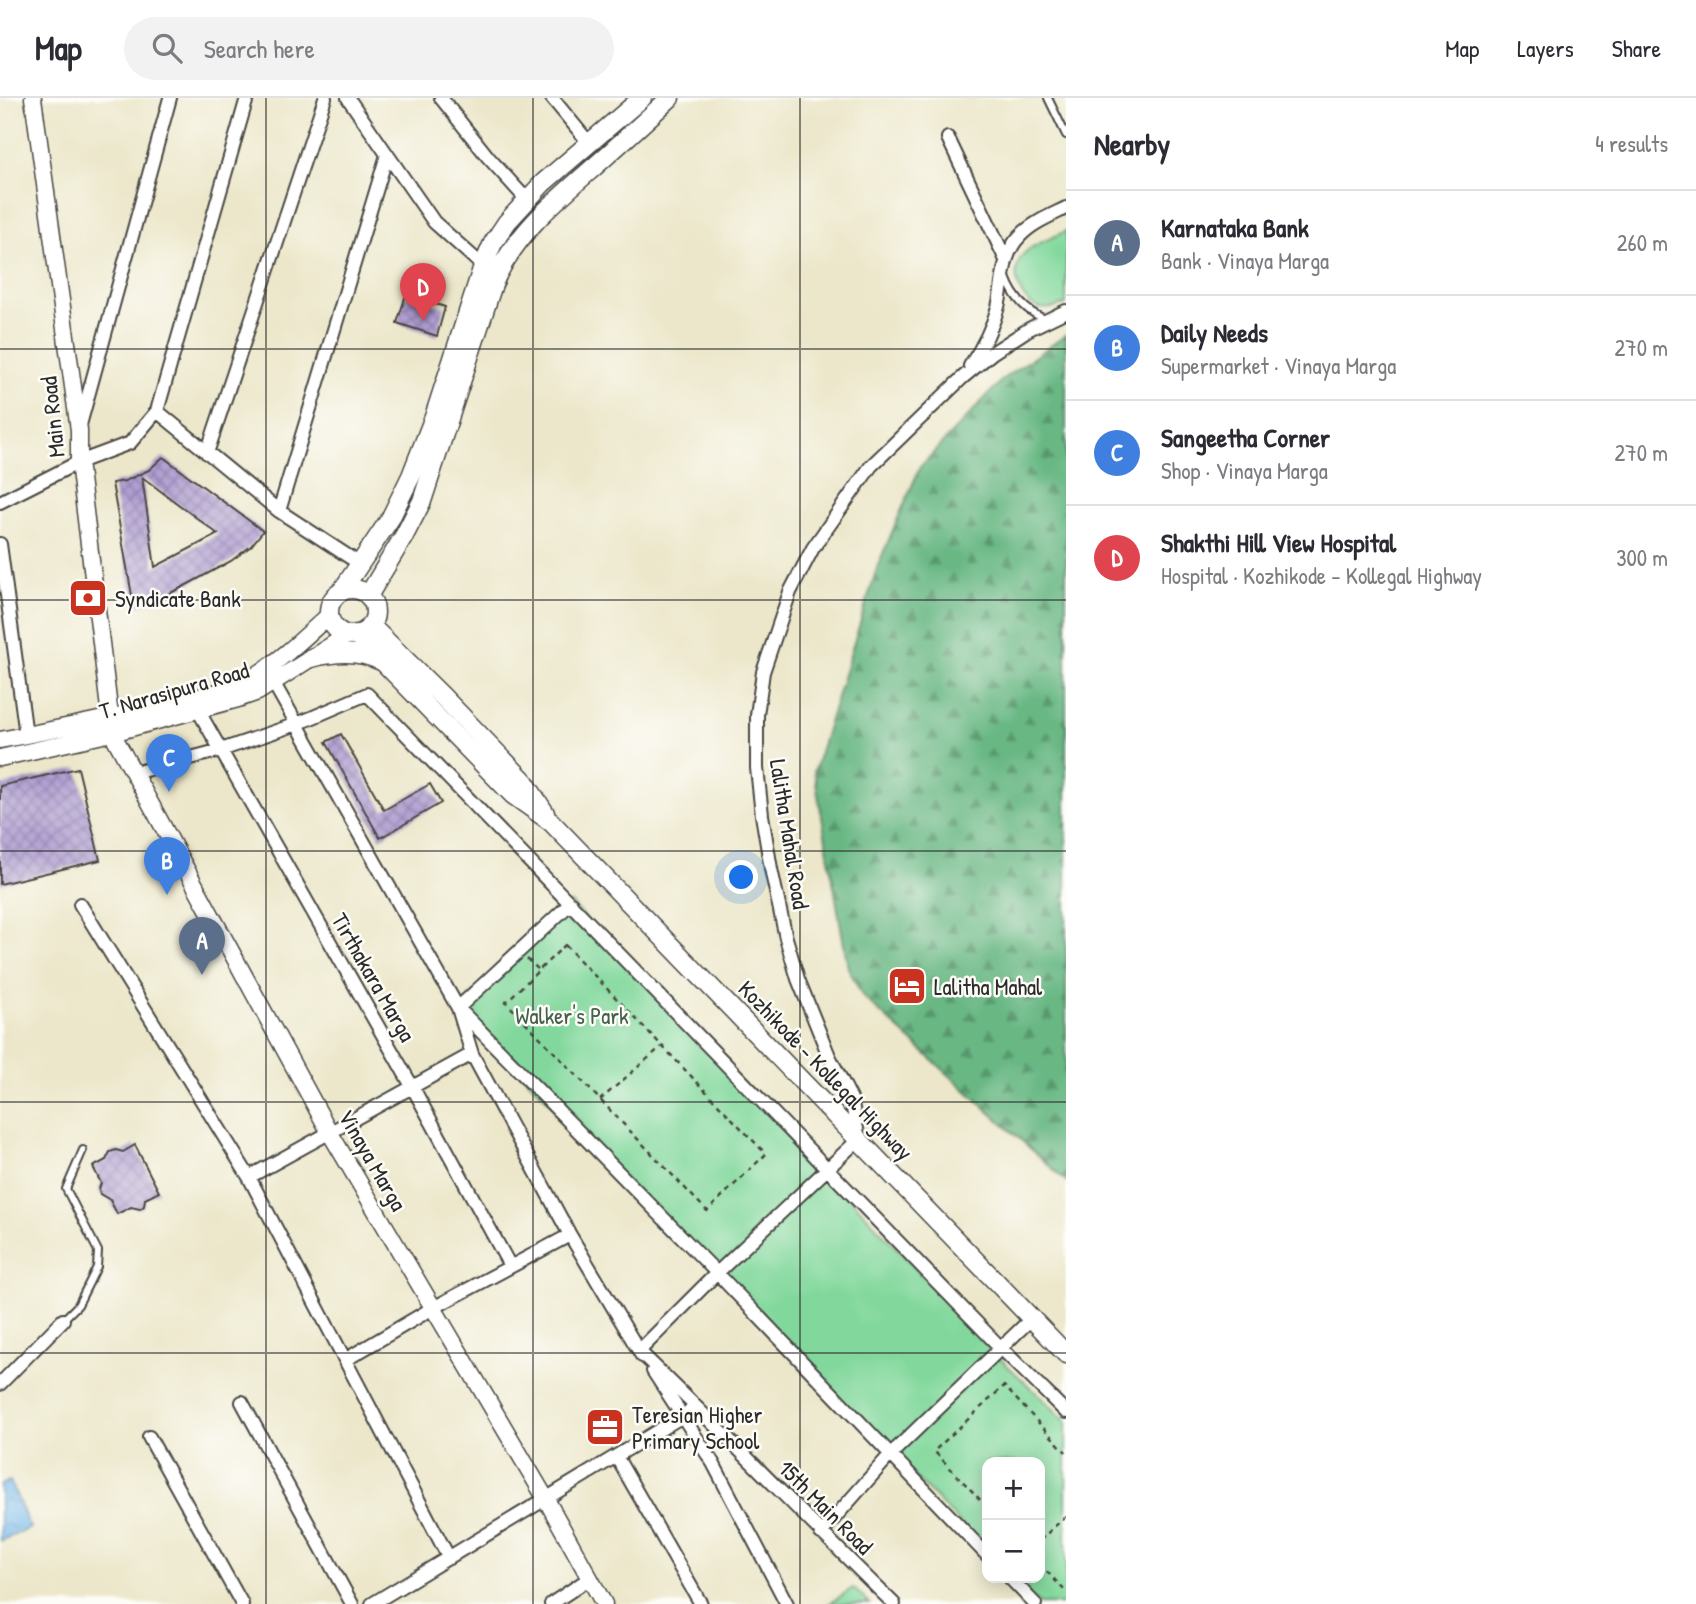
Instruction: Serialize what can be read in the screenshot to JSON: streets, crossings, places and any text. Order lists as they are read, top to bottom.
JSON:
{
  "streets": {
    "main road": ["Kozhikode - Kollegal Highway"],
    "street": [
      "Main Road",
      "T. Narasipura Road",
      "Lalitha Mahal Road",
      "Tirthakara Marga",
      "Vinaya Marga",
      "15th Main Road"
    ]
  },
  "crossings": [
    ["Main Road", "T. Narasipura Road"],
    ["Main Road", "Vinaya Marga"],
    ["T. Narasipura Road", "Tirthakara Marga"],
    ["T. Narasipura Road", "Kozhikode - Kollegal Highway"],
    ["T. Narasipura Road", "Vinaya Marga"],
    ["Lalitha Mahal Road", "Kozhikode - Kollegal Highway"]
  ],
  "parks": ["Walker's Park"],
  "places": {
    "bank": ["Syndicate Bank"],
    "hotel": ["Lalitha Mahal"],
    "office": ["Teresian Higher Primary School"]
  },
  "page": {
    "header": "Map",
    "search": "Search here",
    "nav": ["Map", "Layers", "Share"],
    "heading": ["Nearby", "4 results"],
    "list": [
      {
        "mark": "A",
        "name": "Karnataka Bank",
        "note": "Bank · Vinaya Marga",
        "value": "260 m"
      },
      {
        "mark": "B",
        "name": "Daily Needs",
        "note": "Supermarket · Vinaya Marga",
        "value": "270 m"
      },
      {
        "mark": "C",
        "name": "Sangeetha Corner",
        "note": "Shop · Vinaya Marga",
        "value": "270 m"
      },
      {
        "mark": "D",
        "name": "Shakthi Hill View Hospital",
        "note": "Hospital · Kozhikode - Kollegal Highway",
        "value": "300 m"
      }
    ],
    "pins": [
      "D",
      "C",
      "B",
      "A"
    ],
    "map_buttons": ["+", "−"]
  }
}
